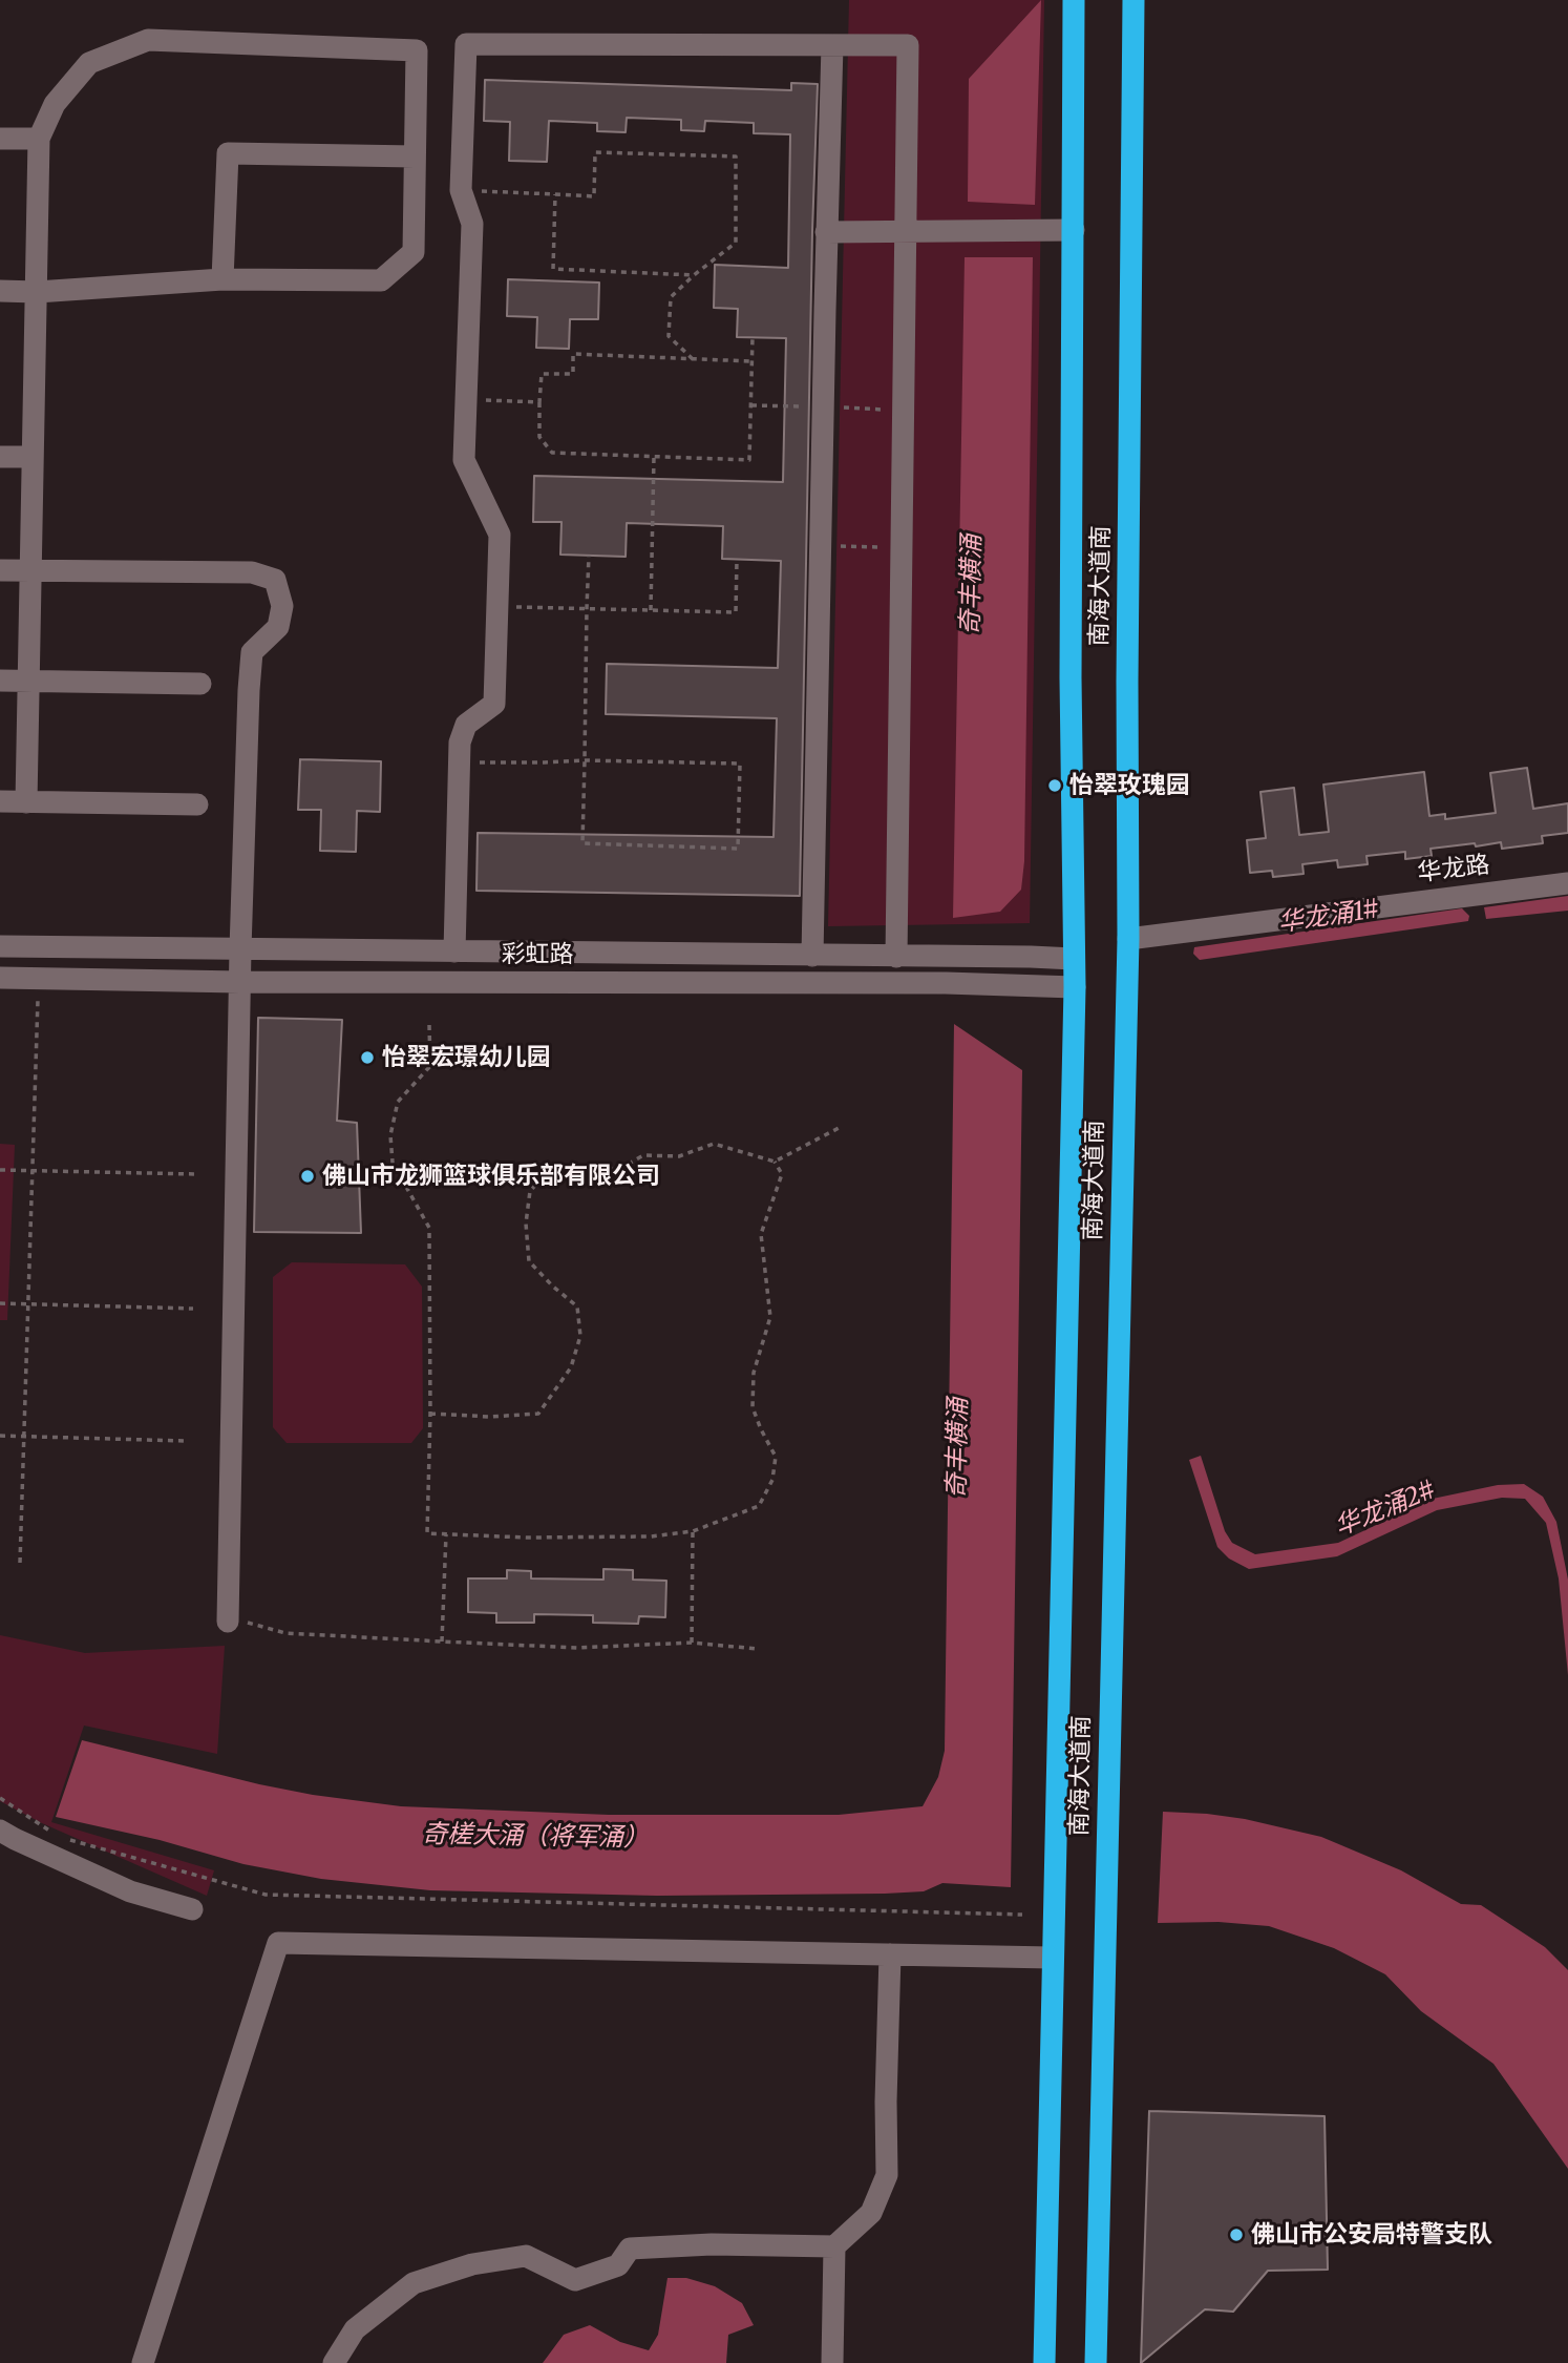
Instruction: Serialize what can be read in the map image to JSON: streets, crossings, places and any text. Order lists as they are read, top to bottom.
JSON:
{
  "streets": {
    "highway": ["南海大道南"],
    "street": ["华龙路", "彩虹路"]
  },
  "crossings": [
    ["南海大道南", "华龙路"],
    ["南海大道南", "彩虹路"]
  ],
  "water": [
    "奇丰横涌",
    "华龙涌1#",
    "华龙涌2#",
    "奇槎大涌（将军涌）"
  ],
  "places": [
    "怡翠玫瑰园",
    "怡翠宏璟幼儿园",
    "佛山市龙狮篮球俱乐部有限公司",
    "佛山市公安局特警支队"
  ]
}
